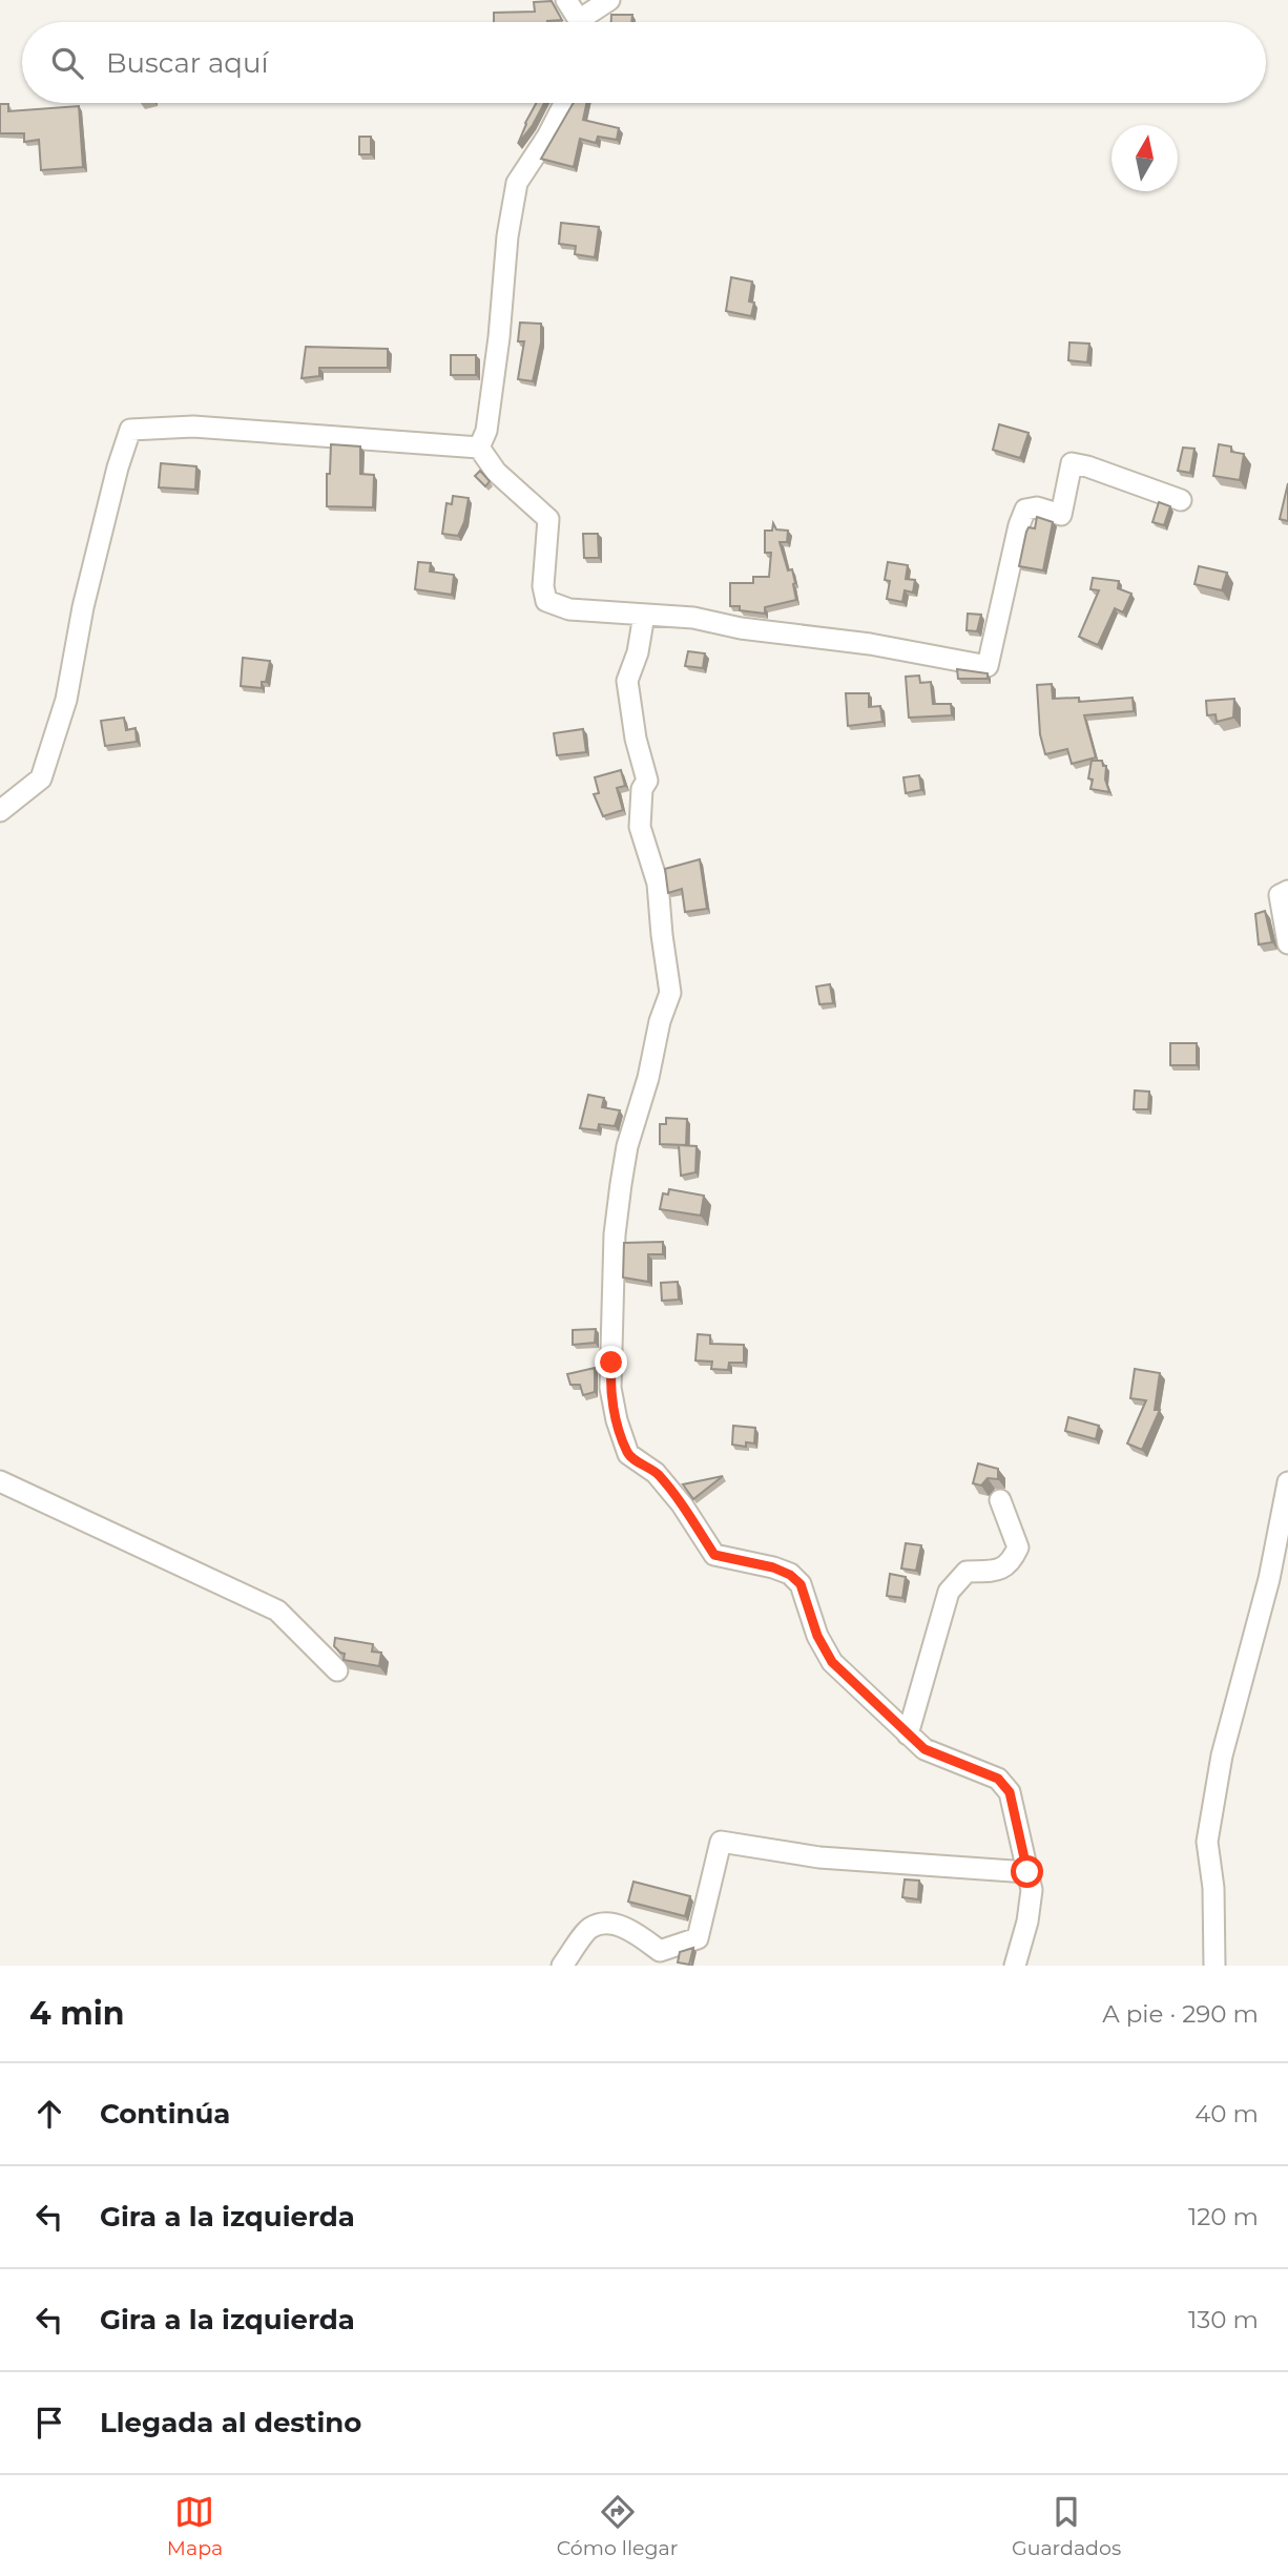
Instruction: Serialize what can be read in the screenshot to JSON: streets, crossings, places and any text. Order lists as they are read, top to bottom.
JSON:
{
  "north": "top",
  "page": {
    "search": "Buscar aquí",
    "heading": ["4 min", "A pie · 290 m"],
    "list": [
      ["Continúa", "40 m"],
      ["Gira a la izquierda", "120 m"],
      ["Gira a la izquierda", "130 m"],
      "Llegada al destino"
    ],
    "nav": ["Mapa", "Cómo llegar", "Guardados"]
  }
}
